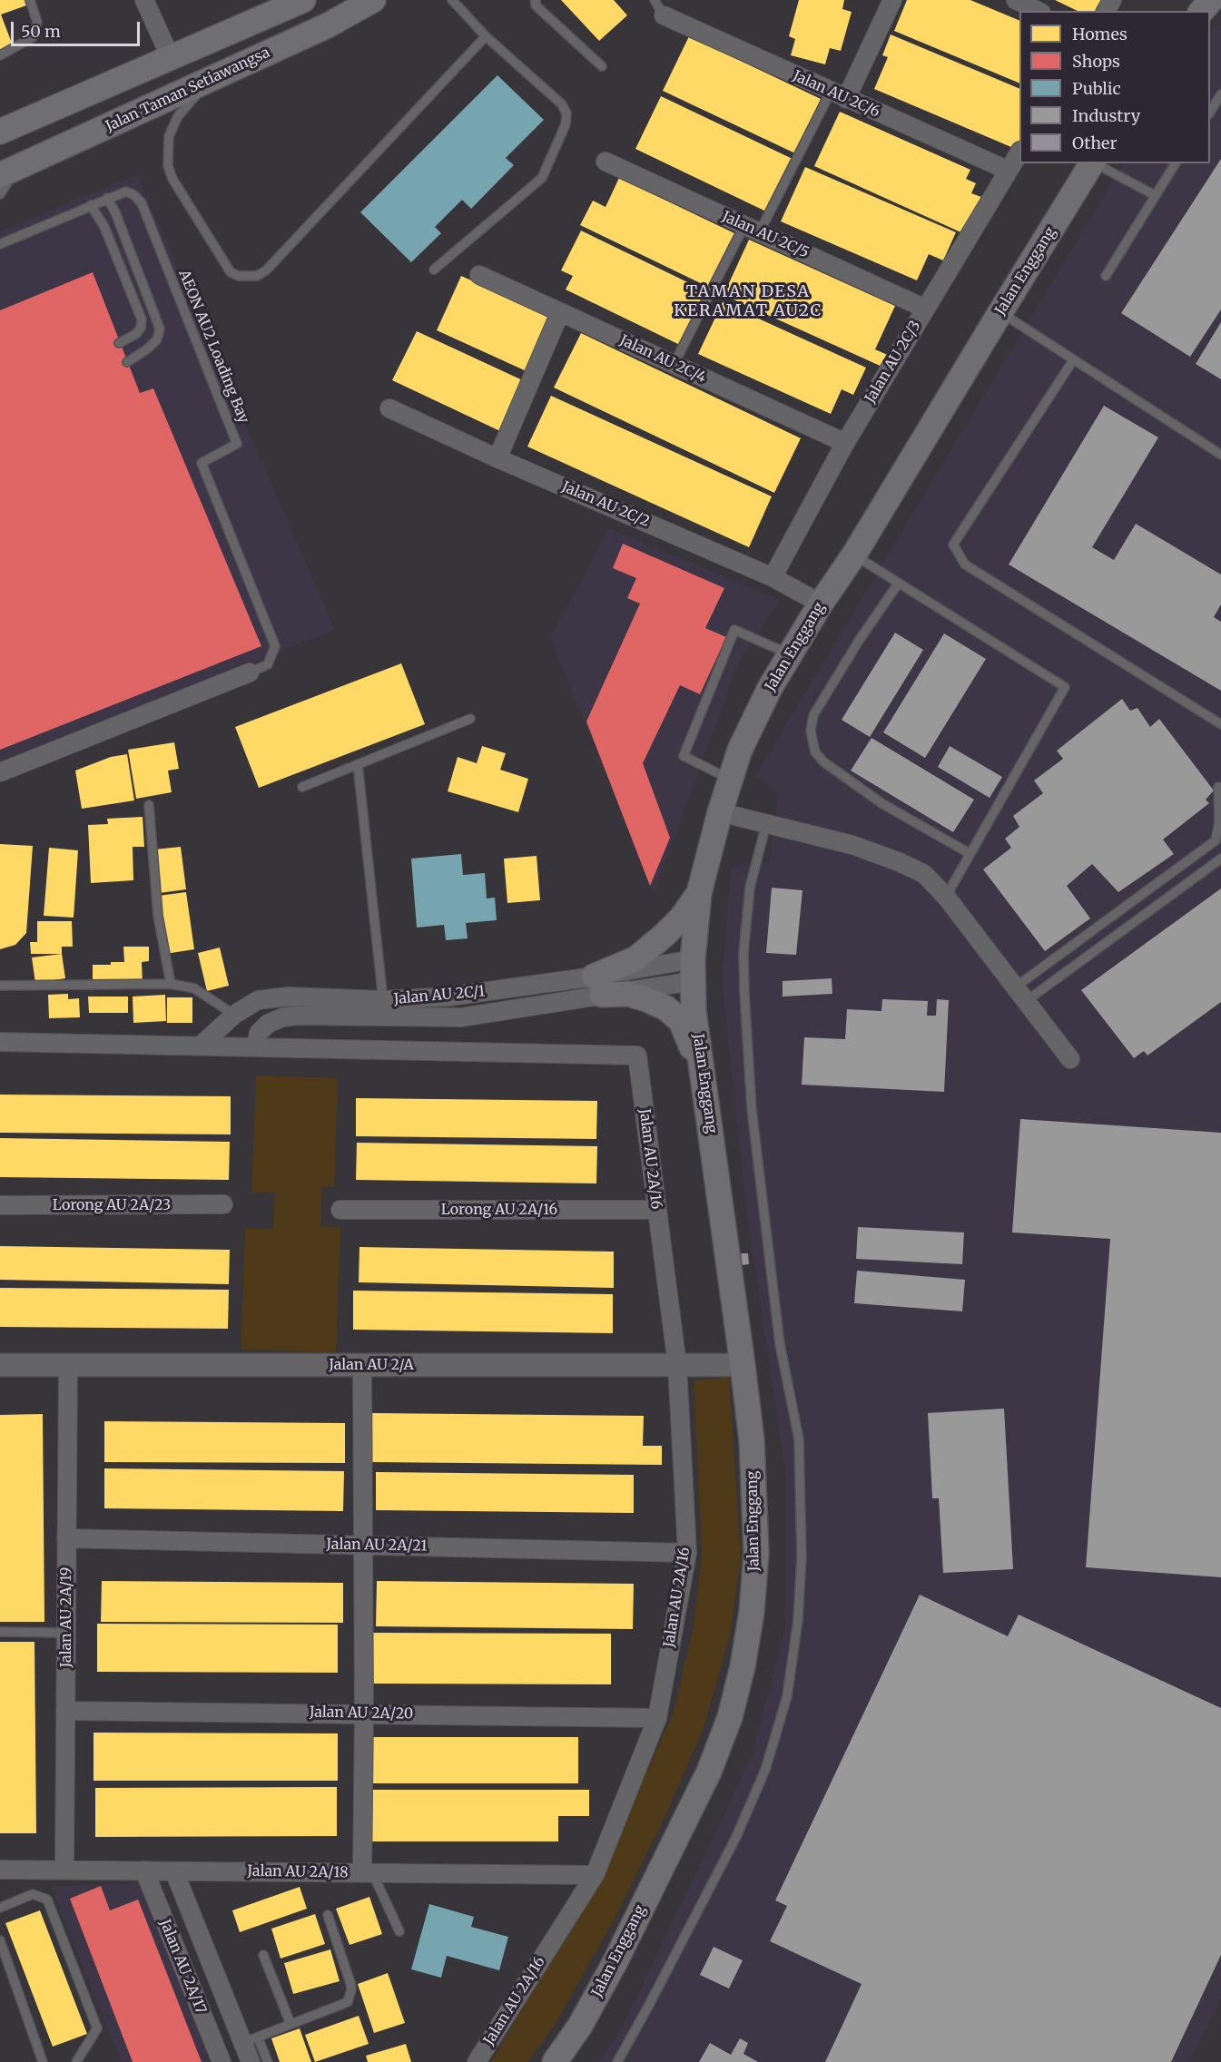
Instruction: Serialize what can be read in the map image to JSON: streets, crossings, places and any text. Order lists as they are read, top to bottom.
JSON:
{
  "streets": {
    "main road": ["Jalan Taman Setiawangsa", "Jalan Enggang"],
    "street": [
      "Jalan AU 2C/6",
      "Jalan AU 2C/5",
      "Jalan AU 2C/4",
      "Jalan AU 2C/3",
      "Jalan AU 2C/2",
      "Jalan AU 2C/1",
      "Jalan AU 2A/16",
      "Lorong AU 2A/23",
      "Lorong AU 2A/16",
      "Jalan AU 2/A",
      "Jalan AU 2A/21",
      "Jalan AU 2A/19",
      "Jalan AU 2A/20",
      "Jalan AU 2A/18",
      "Jalan AU 2A/17"
    ],
    "lane": ["AEON AU2 Loading Bay"]
  },
  "crossings": [
    ["Jalan AU 2C/6", "Jalan AU 2C/3"],
    ["Jalan AU 2C/5", "Jalan AU 2C/3"],
    ["Jalan Enggang", "Jalan AU 2C/2"],
    ["Jalan Enggang", "Jalan AU 2C/1"],
    ["Jalan Enggang", "Jalan AU 2/A"],
    ["Jalan AU 2C/4", "Jalan AU 2C/3"],
    ["Jalan AU 2C/3", "Jalan AU 2C/2"],
    ["Jalan AU 2C/1", "Jalan AU 2A/16"],
    ["Jalan AU 2A/16", "Lorong AU 2A/16"],
    ["Jalan AU 2A/16", "Jalan AU 2/A"],
    ["Jalan AU 2A/16", "Jalan AU 2A/21"],
    ["Jalan AU 2A/16", "Jalan AU 2A/20"],
    ["Jalan AU 2A/16", "Jalan AU 2A/18"],
    ["Jalan AU 2/A", "Jalan AU 2A/19"],
    ["Jalan AU 2A/21", "Jalan AU 2A/19"],
    ["Jalan AU 2A/19", "Jalan AU 2A/20"],
    ["Jalan AU 2A/19", "Jalan AU 2A/18"],
    ["Jalan AU 2A/18", "Jalan AU 2A/17"]
  ],
  "districts": ["TAMAN DESA KERAMAT AU2C"],
  "legend": [
    "Homes",
    "Shops",
    "Public",
    "Industry",
    "Other"
  ],
  "scale_bar": "50 m"
}
